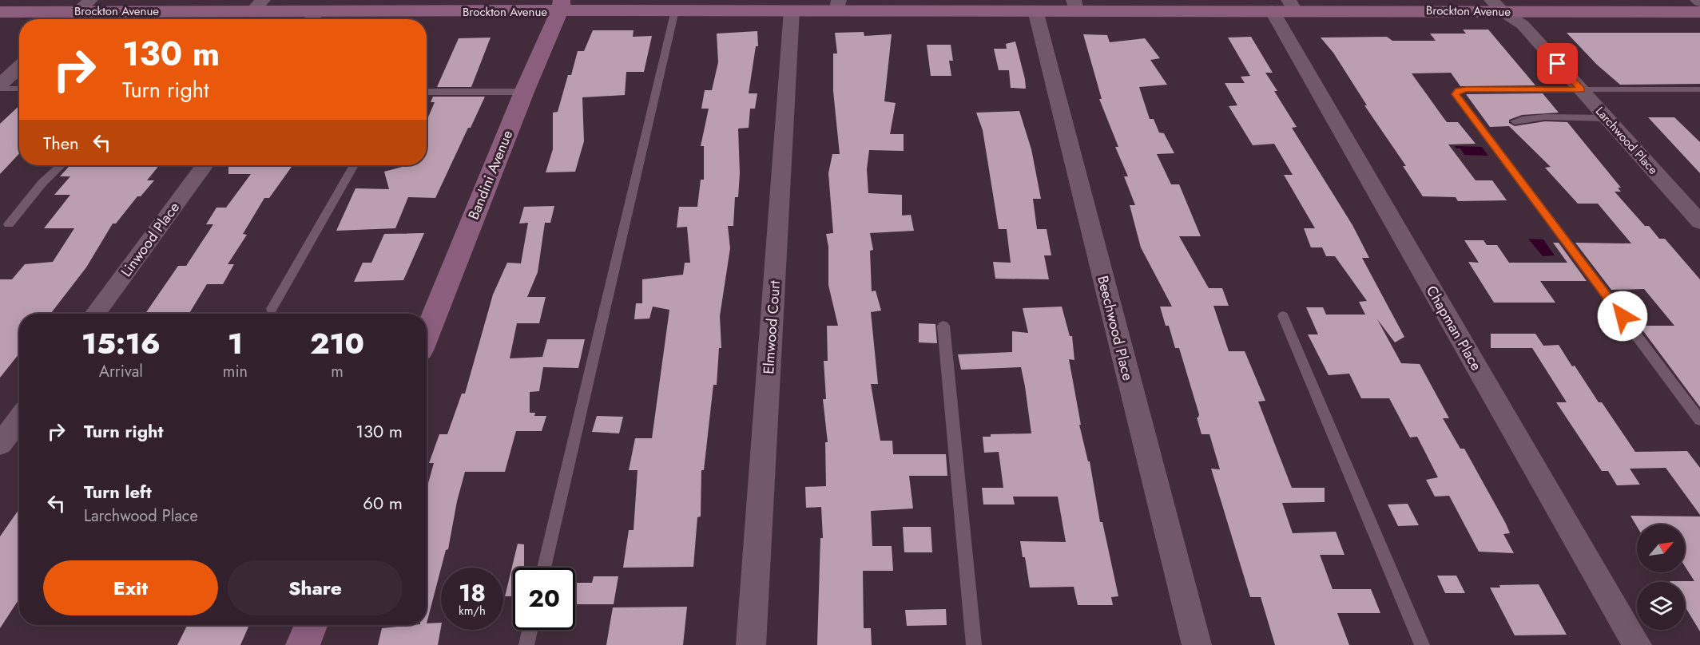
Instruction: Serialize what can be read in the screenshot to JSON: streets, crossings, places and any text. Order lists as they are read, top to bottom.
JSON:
{
  "streets": {
    "main road": ["Brockton Avenue", "Bandini Avenue"],
    "street": [
      "Larchwood Place",
      "Linwood Place",
      "Elmwood Court",
      "Beechwood Place",
      "Chapman Place"
    ]
  },
  "crossings": [
    ["Brockton Avenue", "Larchwood Place"],
    ["Brockton Avenue", "Bandini Avenue"],
    ["Brockton Avenue", "Elmwood Court"],
    ["Brockton Avenue", "Beechwood Place"],
    ["Brockton Avenue", "Chapman Place"]
  ],
  "north": "top right",
  "page": {
    "turn": ["130 m", "Turn right"],
    "then": "Then",
    "eta": [
      "15:16",
      "Arrival",
      "1",
      "min",
      "210",
      "m"
    ],
    "list": [
      {
        "name": "Turn right",
        "value": "130 m"
      },
      {
        "name": "Turn left",
        "note": "Larchwood Place",
        "value": "60 m"
      }
    ],
    "buttons": ["Exit", "Share"],
    "speed": "18 km/h",
    "limit": "20"
  }
}
